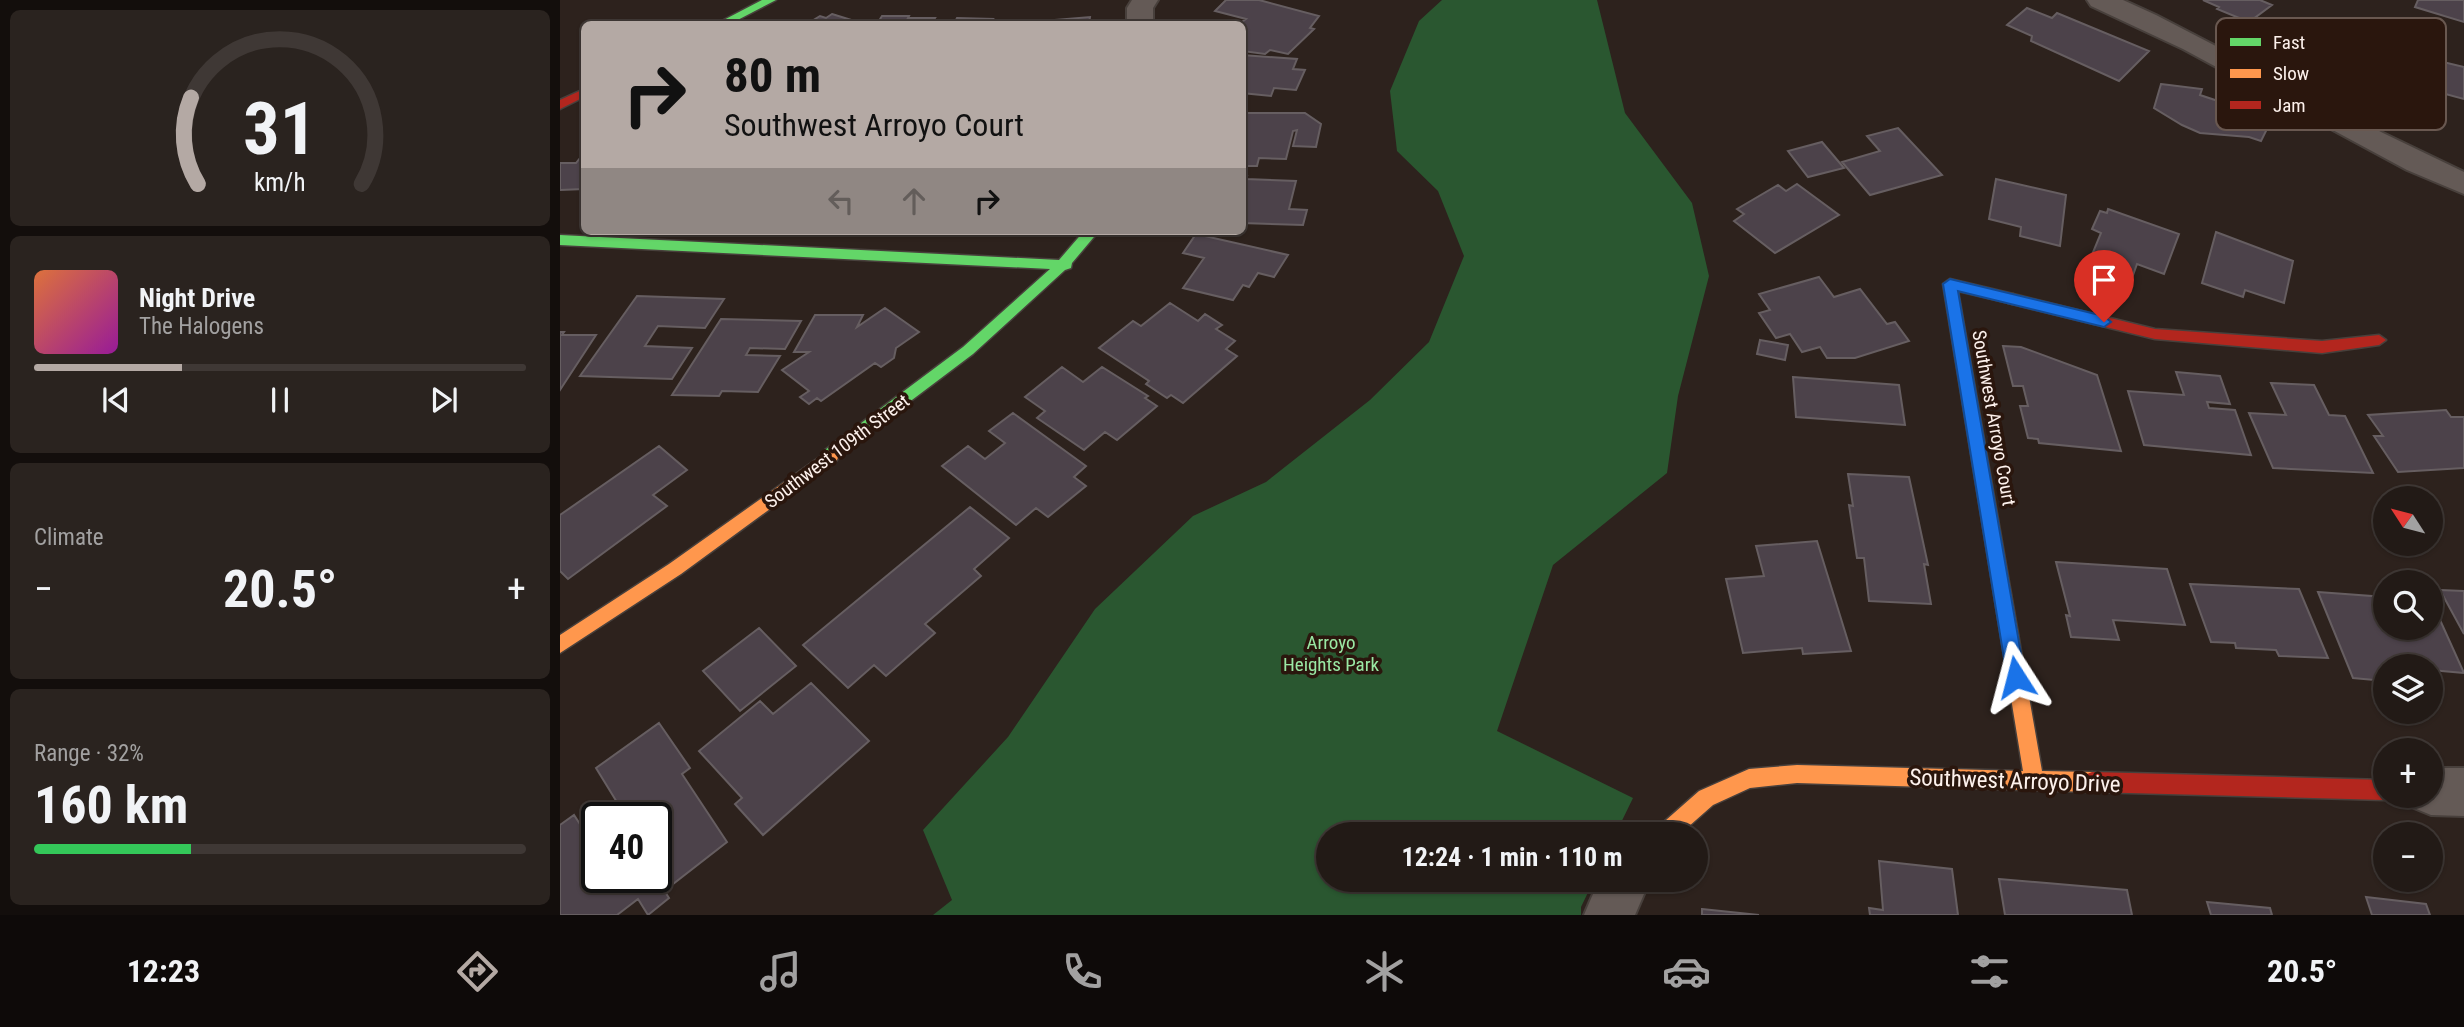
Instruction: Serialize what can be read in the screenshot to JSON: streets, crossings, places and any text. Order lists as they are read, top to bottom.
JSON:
{
  "streets": {
    "street": ["Southwest Arroyo Court", "Southwest 109th Street", "Southwest Arroyo Drive"]
  },
  "crossings": [
    ["Southwest Arroyo Court", "Southwest Arroyo Drive"]
  ],
  "parks": ["Arroyo Heights Park"],
  "legend": ["Fast", "Slow", "Jam"],
  "north": "top left",
  "page": {
    "turn": ["80 m", "Southwest Arroyo Court"],
    "song": ["Night Drive", "The Halogens"],
    "tile": [
      "Climate",
      ["Range · 32%", "160 km"]
    ],
    "map_buttons": ["+", "−"],
    "heat": ["−", "20.5°", "+"],
    "limit": "40",
    "trip": "12:24 · 1 min · 110 m",
    "tabs": ["12:23", "20.5°"],
    "gauge": ["31", "km/h"]
  }
}
